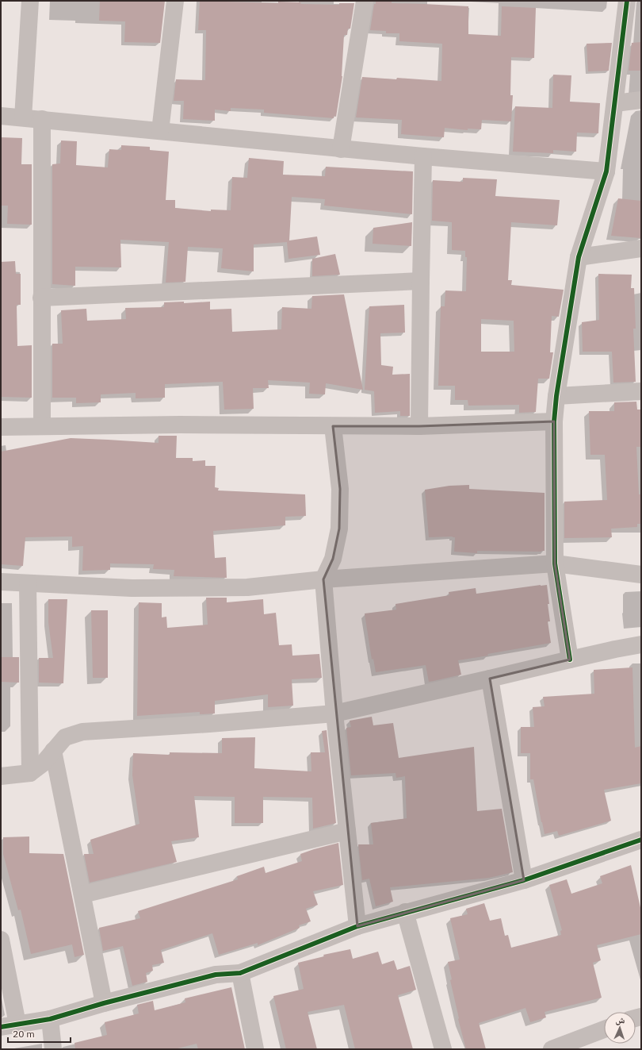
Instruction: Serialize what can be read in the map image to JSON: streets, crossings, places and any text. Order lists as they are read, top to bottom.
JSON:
{
  "scale_bar": "20 m",
  "north": "top"
}
